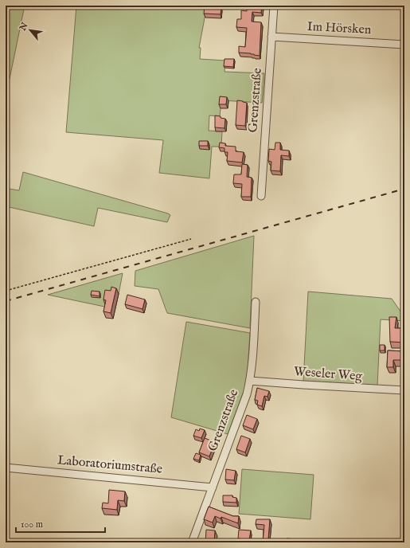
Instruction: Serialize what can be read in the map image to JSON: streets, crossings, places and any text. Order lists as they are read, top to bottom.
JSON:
{
  "streets": {
    "street": [
      "Im Hörsken",
      "Grenzstraße",
      "Weseler Weg",
      "Laboratoriumstraße"
    ]
  },
  "crossings": [
    ["Im Hörsken", "Grenzstraße"],
    ["Grenzstraße", "Weseler Weg"],
    ["Grenzstraße", "Laboratoriumstraße"]
  ],
  "scale_bar": "100 m",
  "north": "top left"
}
